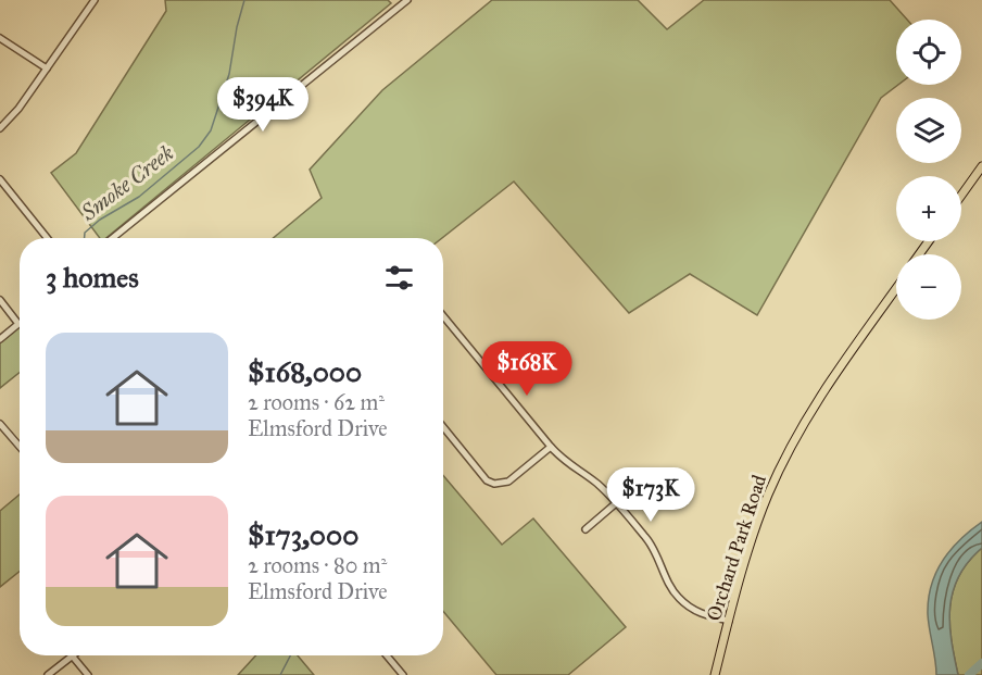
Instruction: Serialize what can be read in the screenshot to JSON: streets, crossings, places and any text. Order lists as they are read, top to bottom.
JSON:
{
  "streets": {
    "main road": ["Orchard Park Road"]
  },
  "water": ["Smoke Creek"],
  "page": {
    "map_buttons": ["+", "−"],
    "price": ["$394K", "$168K", "$173K"],
    "heading": "3 homes",
    "list": [
      {
        "name": "$168,000",
        "note": "2 rooms · 62 m² · Elmsford Drive"
      },
      {
        "name": "$173,000",
        "note": "2 rooms · 80 m² · Elmsford Drive"
      }
    ]
  }
}
